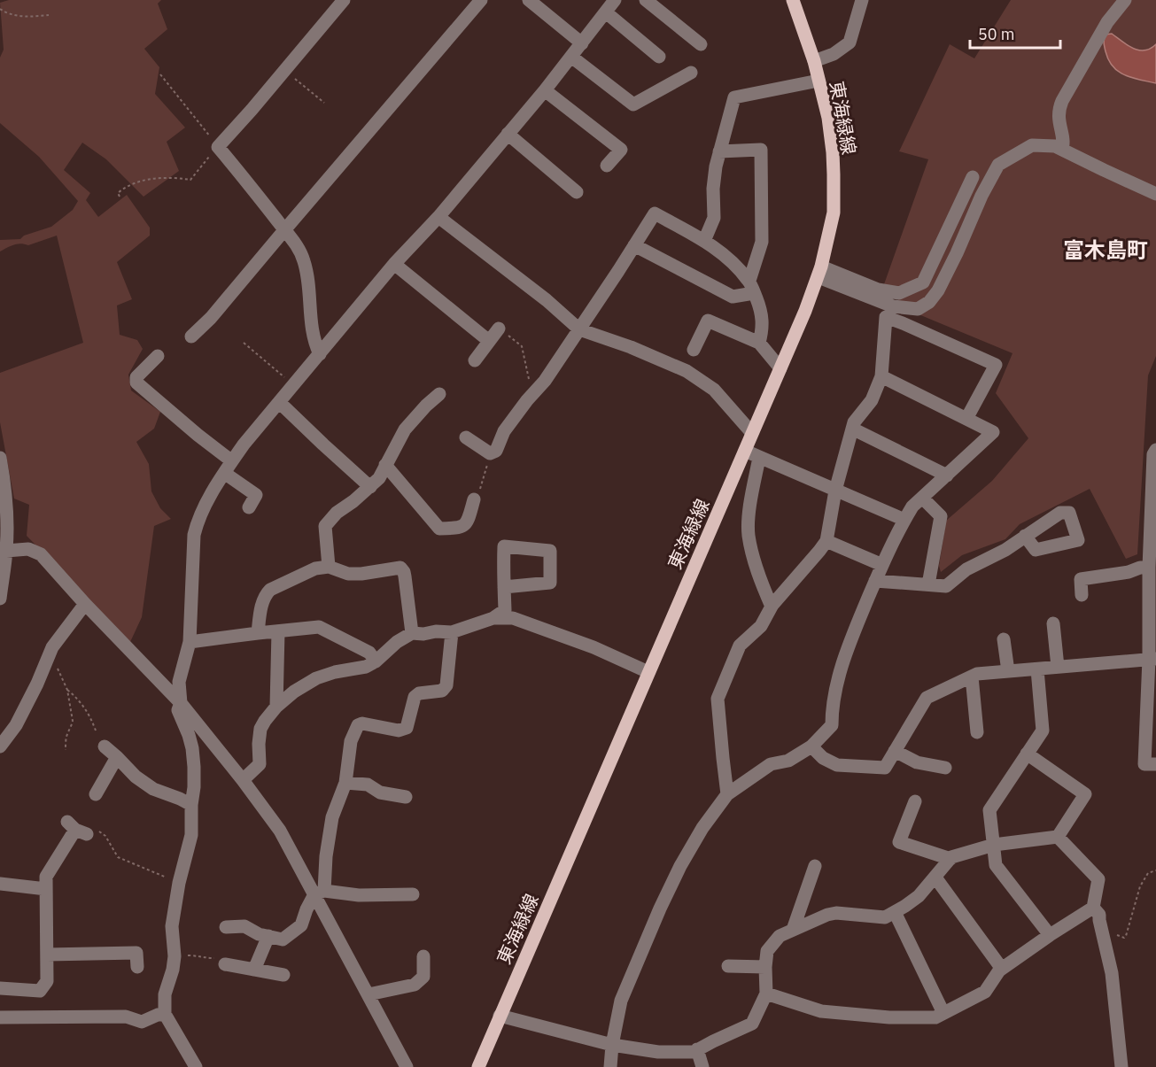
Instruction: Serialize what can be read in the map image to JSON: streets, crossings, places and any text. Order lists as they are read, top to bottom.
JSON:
{
  "streets": {
    "main road": ["東海緑線"]
  },
  "districts": ["富木島町"],
  "scale_bar": "50 m"
}
